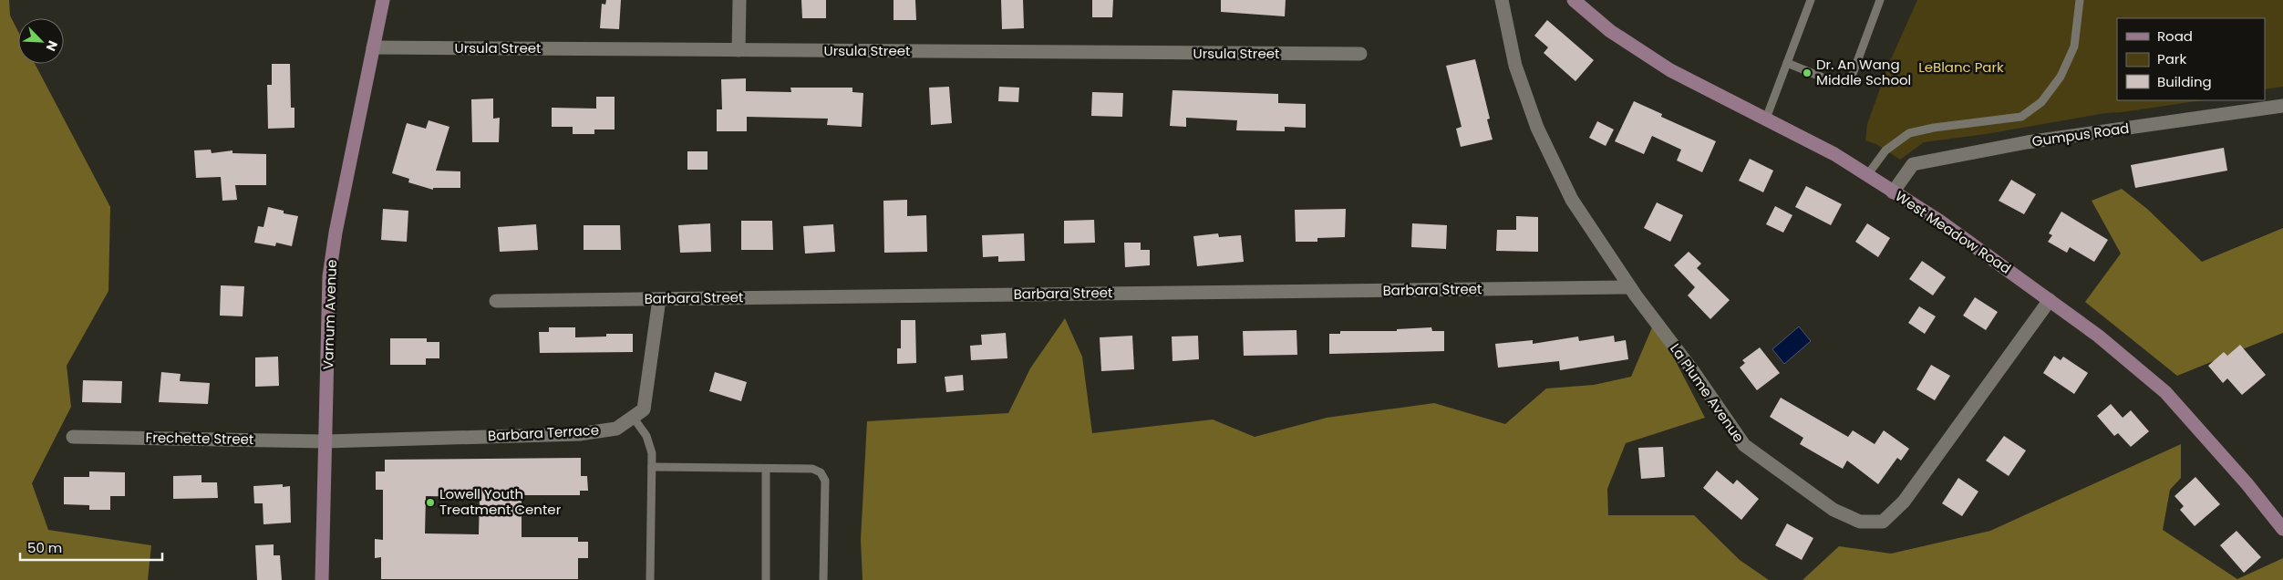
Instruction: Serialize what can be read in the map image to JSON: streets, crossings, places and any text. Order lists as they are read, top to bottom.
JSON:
{
  "streets": {
    "street": [
      "Ursula Street",
      "Gumpus Road",
      "West Meadow Road",
      "Barbara Street",
      "Varnum Avenue",
      "La Plume Avenue",
      "Barbara Terrace",
      "Frechette Street"
    ]
  },
  "crossings": [
    ["Ursula Street", "Varnum Avenue"],
    ["Gumpus Road", "West Meadow Road"],
    ["West Meadow Road", "La Plume Avenue"],
    ["Barbara Street", "La Plume Avenue"],
    ["Barbara Street", "Barbara Terrace"],
    ["Varnum Avenue", "Barbara Terrace"],
    ["Varnum Avenue", "Frechette Street"],
    ["Barbara Terrace", "Frechette Street"]
  ],
  "parks": ["LeBlanc Park"],
  "places": ["Dr. An Wang Middle School", "Lowell Youth Treatment Center"],
  "legend": ["Road", "Park", "Building"],
  "scale_bar": "50 m",
  "north": "bottom right"
}
